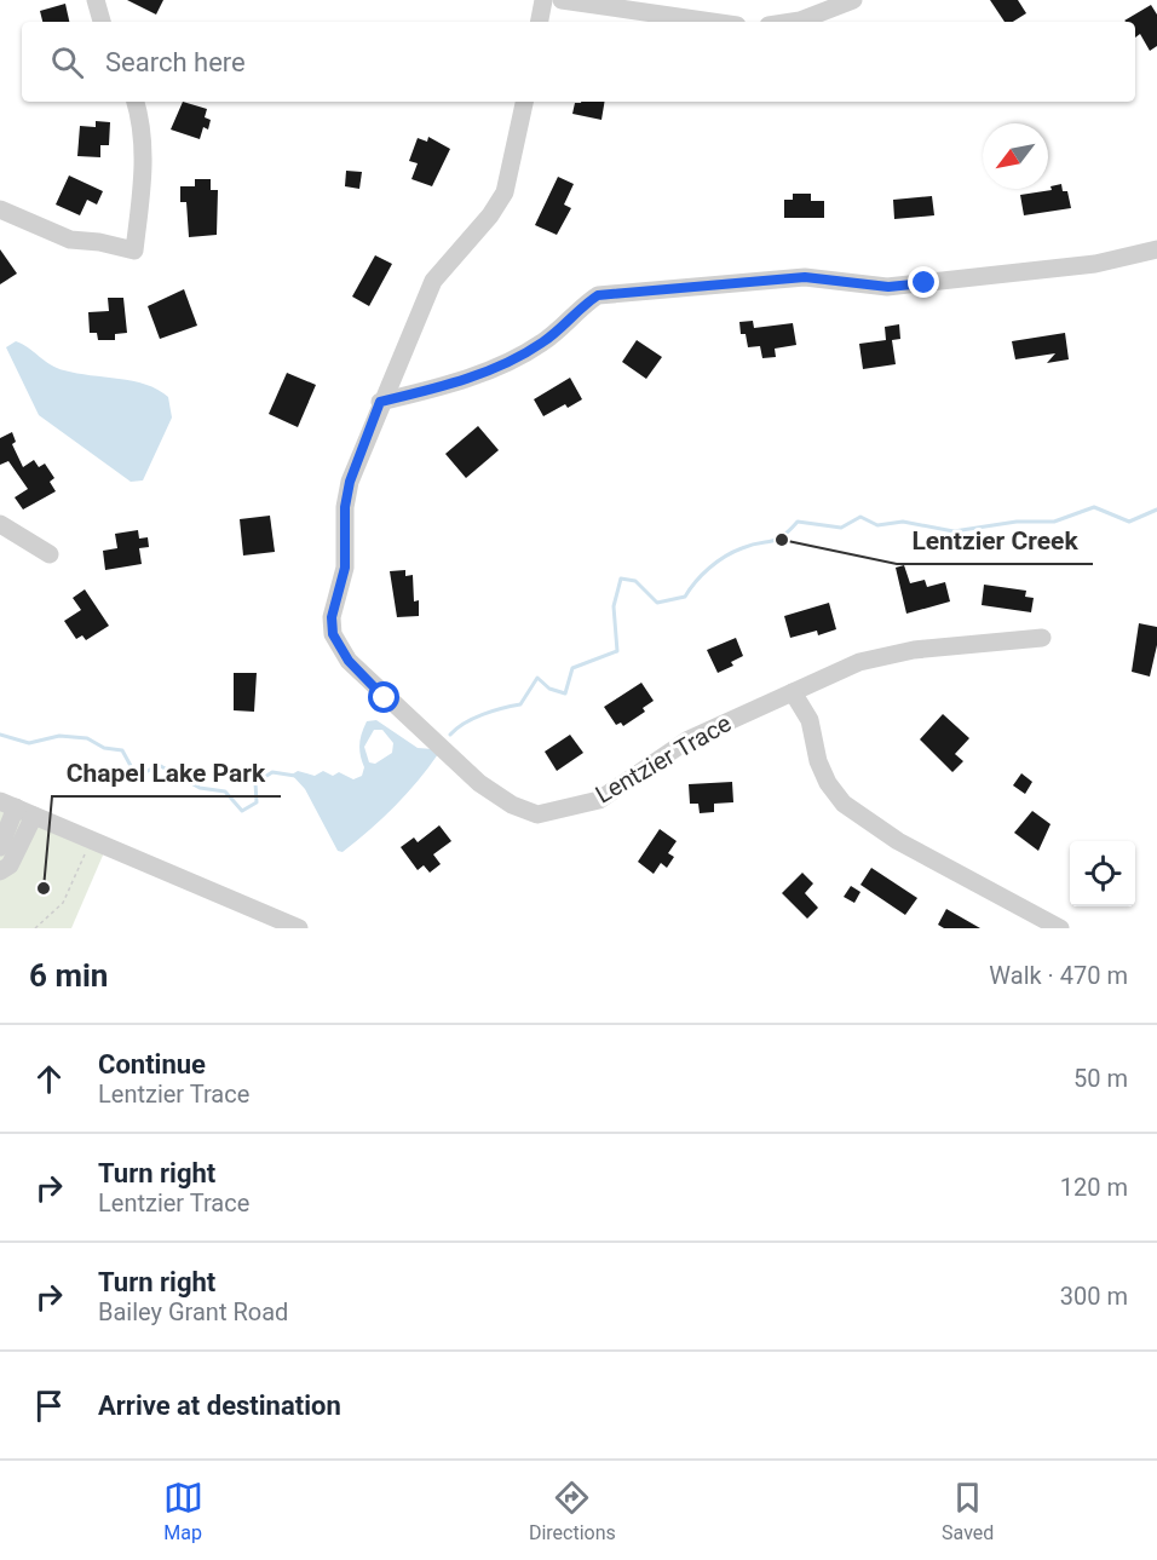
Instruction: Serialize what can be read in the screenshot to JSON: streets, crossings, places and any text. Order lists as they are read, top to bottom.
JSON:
{
  "streets": {
    "street": ["Lentzier Trace"]
  },
  "places": ["Lentzier Creek", "Chapel Lake Park"],
  "north": "bottom left",
  "page": {
    "search": "Search here",
    "heading": ["6 min", "Walk · 470 m"],
    "list": [
      ["Continue", "Lentzier Trace", "50 m"],
      ["Turn right", "Lentzier Trace", "120 m"],
      ["Turn right", "Bailey Grant Road", "300 m"],
      "Arrive at destination"
    ],
    "nav": ["Map", "Directions", "Saved"]
  }
}
